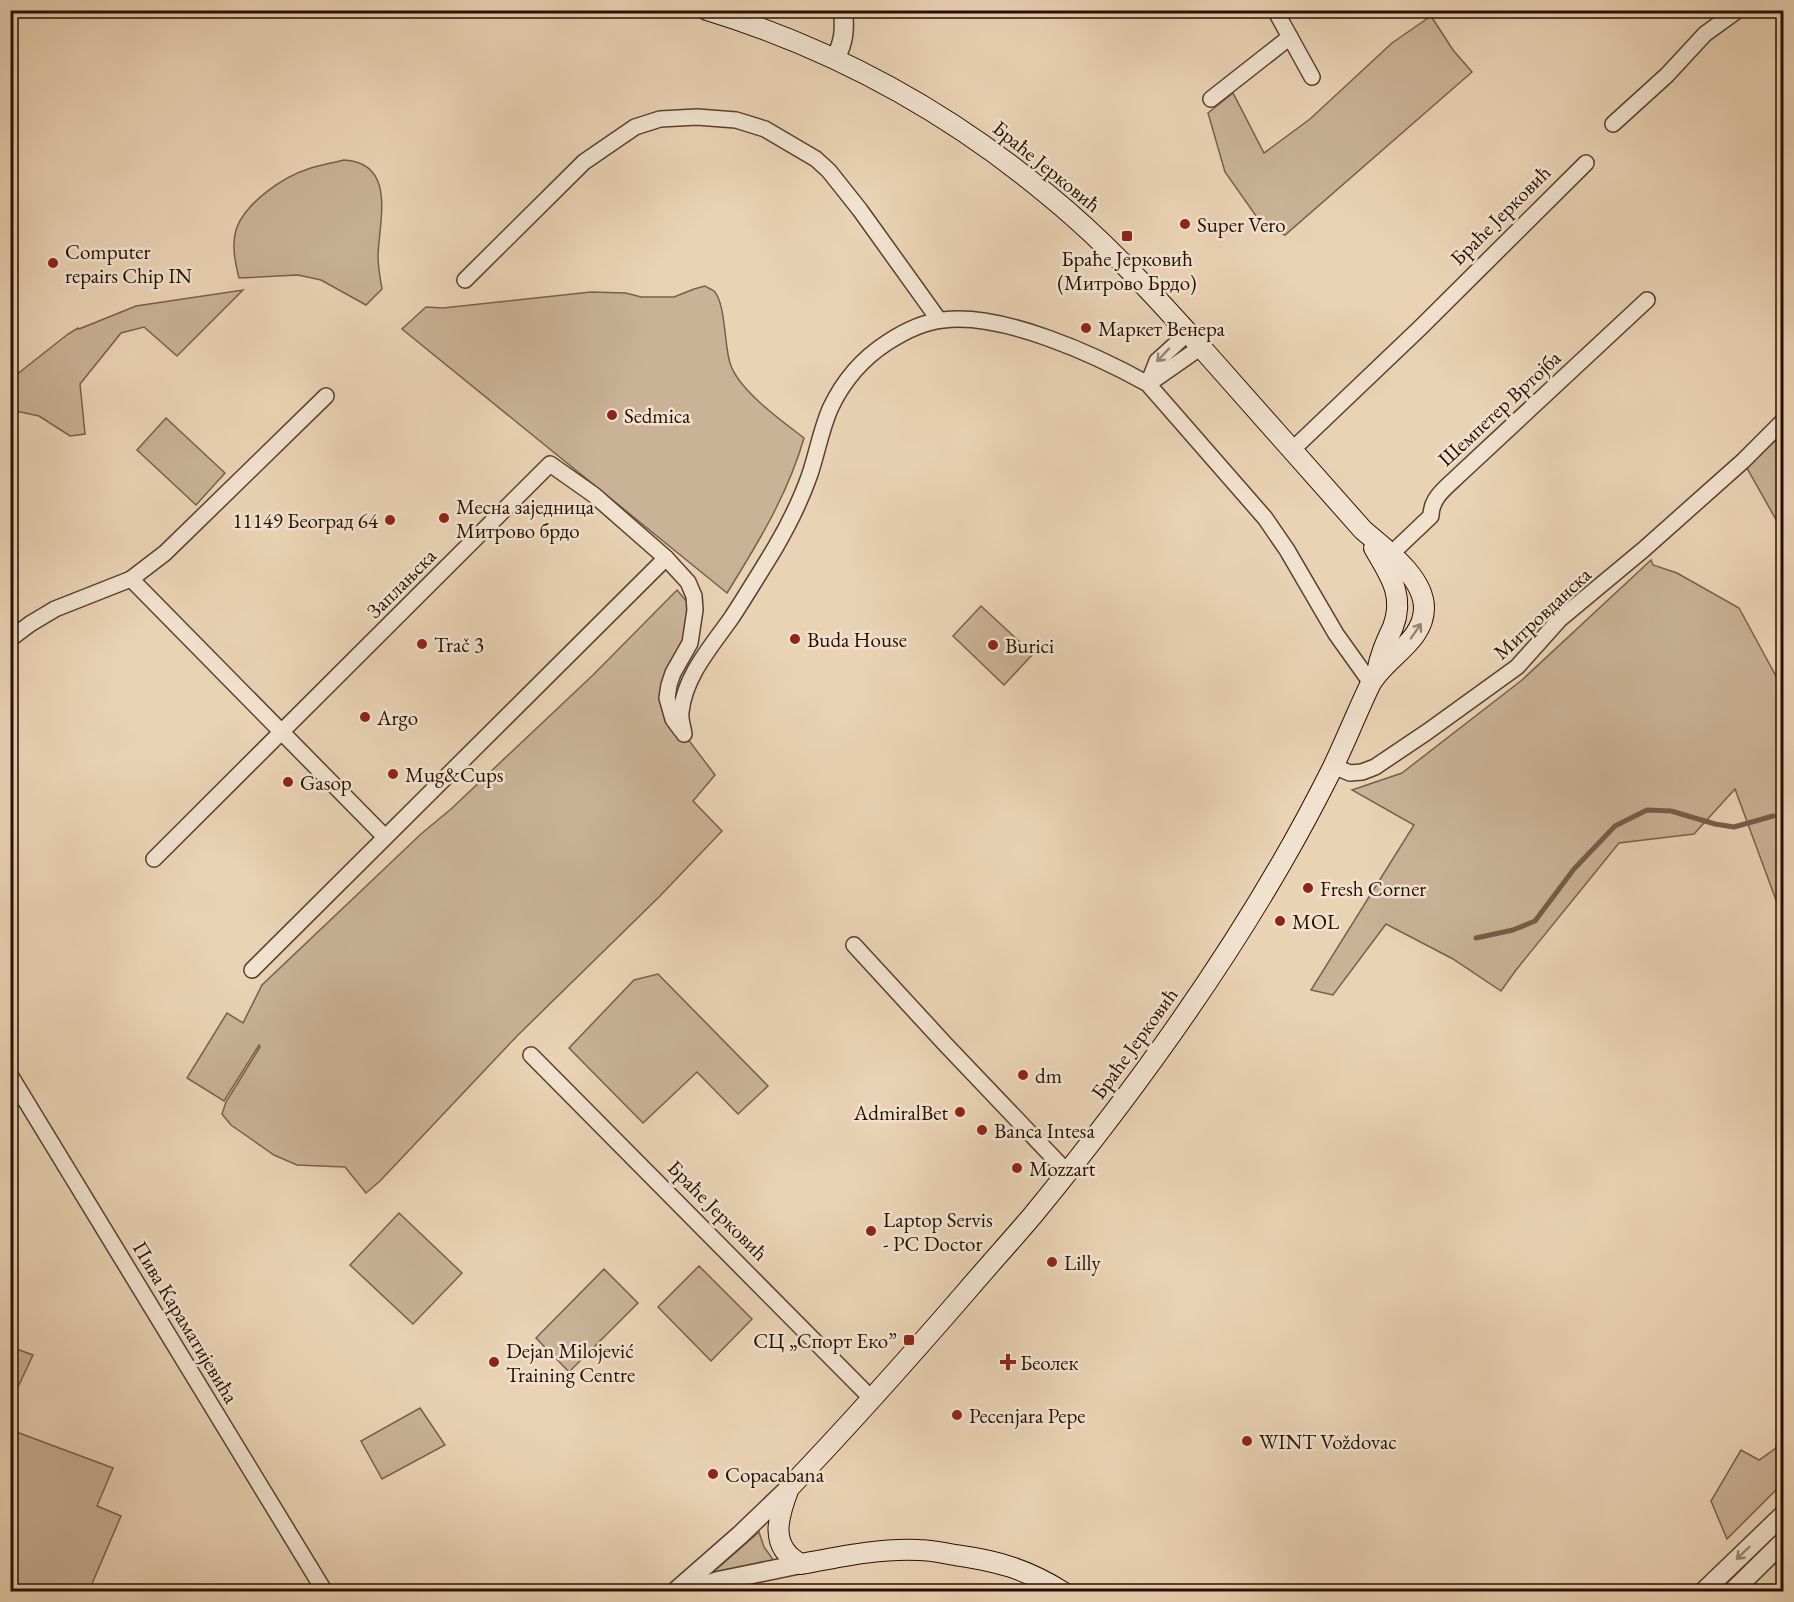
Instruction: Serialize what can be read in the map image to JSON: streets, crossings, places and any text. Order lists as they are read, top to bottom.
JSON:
{
  "streets": {
    "main road": ["Браће Јерковић"],
    "street": [
      "Шемпетер Вртојба",
      "Заплањска",
      "Митровданска",
      "Пива Караматијевића"
    ]
  },
  "crossings": [
    ["Браће Јерковић", "Шемпетер Вртојба"],
    ["Браће Јерковић", "Митровданска"]
  ],
  "places": {
    "other": [
      "Super Vero",
      "Computer repairs Chip IN",
      "Маркет Венера",
      "Sedmica",
      "Месна заједница Митрово брдо",
      "11149 Београд 64",
      "Buda House",
      "Trač 3",
      "Burici",
      "Argo",
      "Mug&Cups",
      "Gasop",
      "Fresh Corner",
      "MOL",
      "dm",
      "AdmiralBet",
      "Banca Intesa",
      "Mozzart",
      "Laptop Servis - PC Doctor",
      "Lilly",
      "Dejan Milojević Training Centre",
      "Pecenjara Pepe",
      "WINT Voždovac",
      "Copacabana"
    ],
    "transit": ["Браће Јерковић (Митрово Брдо)", "СЦ „Спорт Еко”"],
    "health": ["Беолек"]
  }
}
